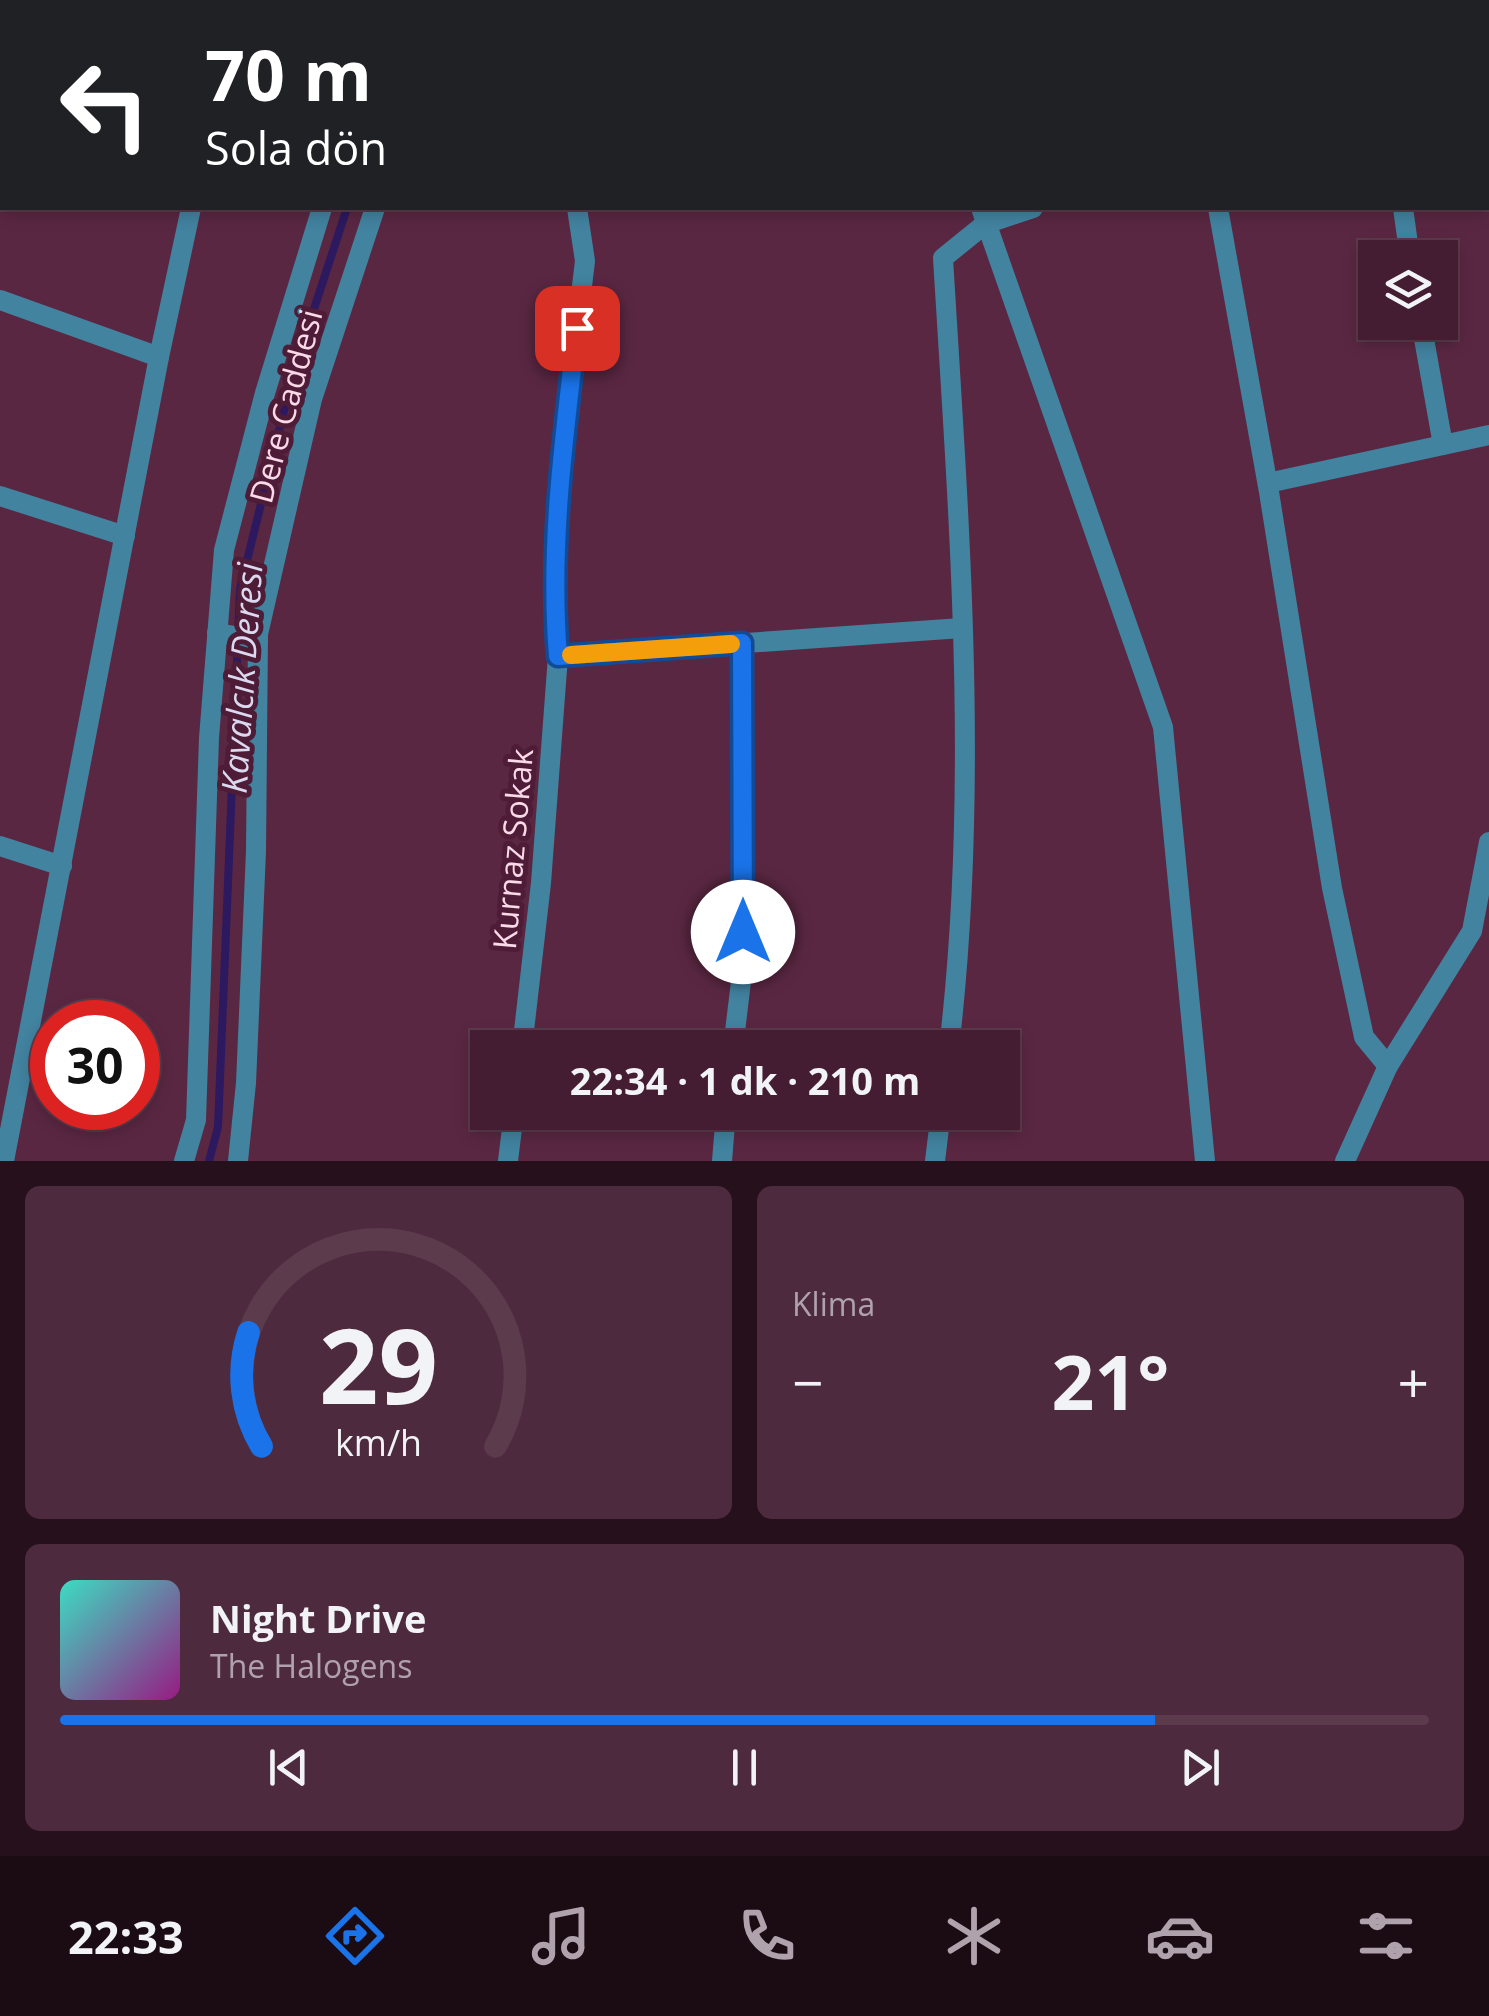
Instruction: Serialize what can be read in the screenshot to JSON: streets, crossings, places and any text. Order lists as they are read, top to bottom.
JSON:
{
  "streets": {
    "street": ["Dere Caddesi", "Kurnaz Sokak"]
  },
  "water": ["Kavalcık Deresi"],
  "page": {
    "turn": ["70 m", "Sola dön"],
    "limit": "30",
    "trip": "22:34 · 1 dk · 210 m",
    "tile": "Klima",
    "heat": ["−", "21°", "+"],
    "song": ["Night Drive", "The Halogens"],
    "tabs": "22:33",
    "gauge": ["29", "km/h"]
  }
}
